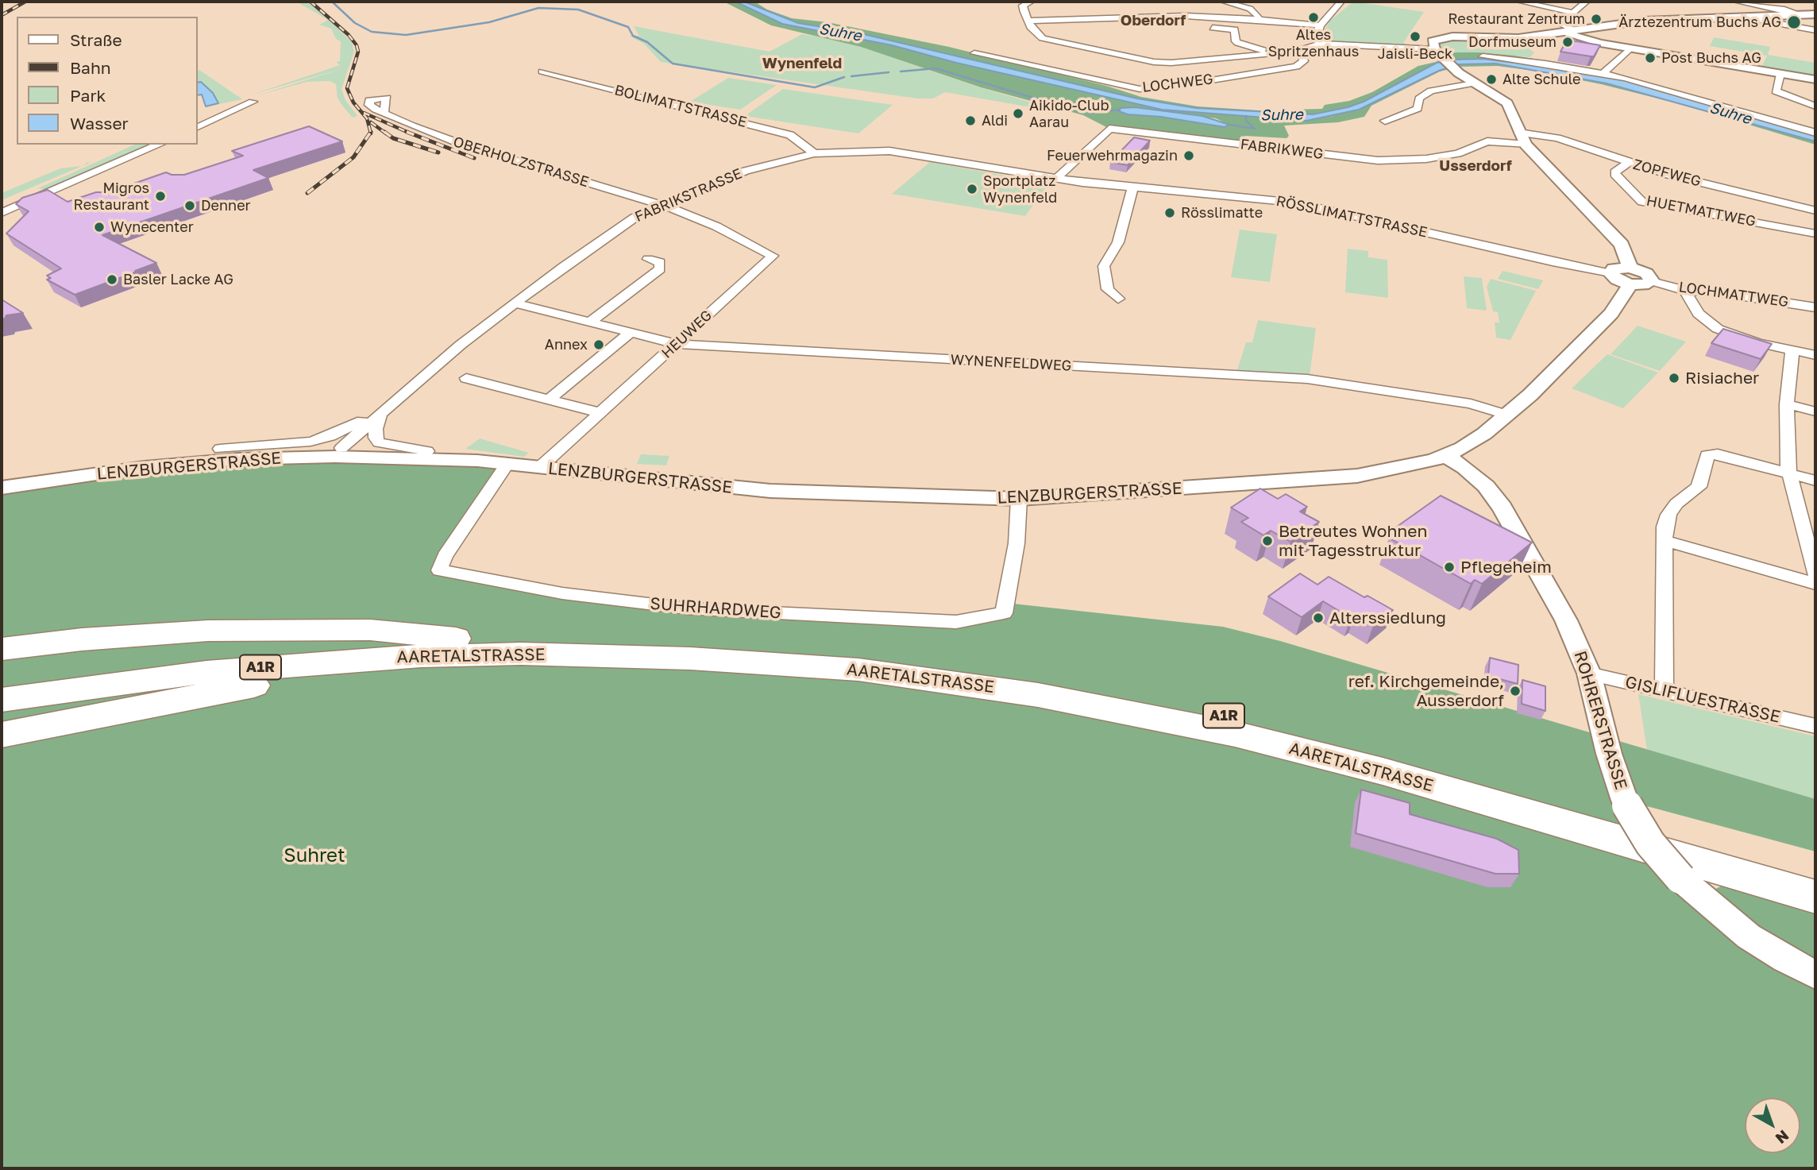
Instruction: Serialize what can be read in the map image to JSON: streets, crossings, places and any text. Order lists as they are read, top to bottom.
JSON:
{
  "streets": {
    "highway": ["AARETALSTRASSE", "A1R"],
    "main road": ["LENZBURGERSTRASSE", "ROHRERSTRASSE"],
    "street": [
      "LOCHWEG",
      "BOLIMATTSTRASSE",
      "FABRIKWEG",
      "OBERHOLZSTRASSE",
      "ZOPFWEG",
      "FABRIKSTRASSE",
      "HUETMATTWEG",
      "RÖSSLIMATTSTRASSE",
      "LOCHMATTWEG",
      "HEUWEG",
      "WYNENFELDWEG",
      "SUHRHARDWEG",
      "GISLIFLUESTRASSE"
    ]
  },
  "crossings": [
    ["BOLIMATTSTRASSE", "FABRIKSTRASSE"],
    ["FABRIKWEG", "ZOPFWEG"],
    ["FABRIKWEG", "FABRIKSTRASSE"],
    ["FABRIKWEG", "RÖSSLIMATTSTRASSE"],
    ["OBERHOLZSTRASSE", "FABRIKSTRASSE"],
    ["OBERHOLZSTRASSE", "HEUWEG"],
    ["ZOPFWEG", "HUETMATTWEG"],
    ["FABRIKSTRASSE", "RÖSSLIMATTSTRASSE"],
    ["FABRIKSTRASSE", "WYNENFELDWEG"],
    ["FABRIKSTRASSE", "LENZBURGERSTRASSE"],
    ["HEUWEG", "WYNENFELDWEG"],
    ["HEUWEG", "LENZBURGERSTRASSE"],
    ["WYNENFELDWEG", "LENZBURGERSTRASSE"],
    ["LENZBURGERSTRASSE", "SUHRHARDWEG"],
    ["LENZBURGERSTRASSE", "ROHRERSTRASSE"],
    ["GISLIFLUESTRASSE", "ROHRERSTRASSE"]
  ],
  "districts": ["Oberdorf", "Wynenfeld", "Usserdorf"],
  "water": ["Suhre"],
  "parks": ["Suhret"],
  "places": [
    "Altes Spritzenhaus",
    "Restaurant Zentrum",
    "Ärztezentrum Buchs AG",
    "Jaisli-Beck",
    "Dorfmuseum",
    "Post Buchs AG",
    "Alte Schule",
    "Aikido-Club Aarau",
    "Aldi",
    "Feuerwehrmagazin",
    "Sportplatz Wynenfeld",
    "Migros Restaurant",
    "Denner",
    "Rösslimatte",
    "Wynecenter",
    "Basler Lacke AG",
    "Annex",
    "Risiacher",
    "Betreutes Wohnen mit Tagesstruktur",
    "Pflegeheim",
    "Alterssiedlung",
    "ref. Kirchgemeinde, Ausserdorf"
  ],
  "legend": [
    "Straße",
    "Bahn",
    "Park",
    "Wasser"
  ],
  "north": "bottom right"
}
